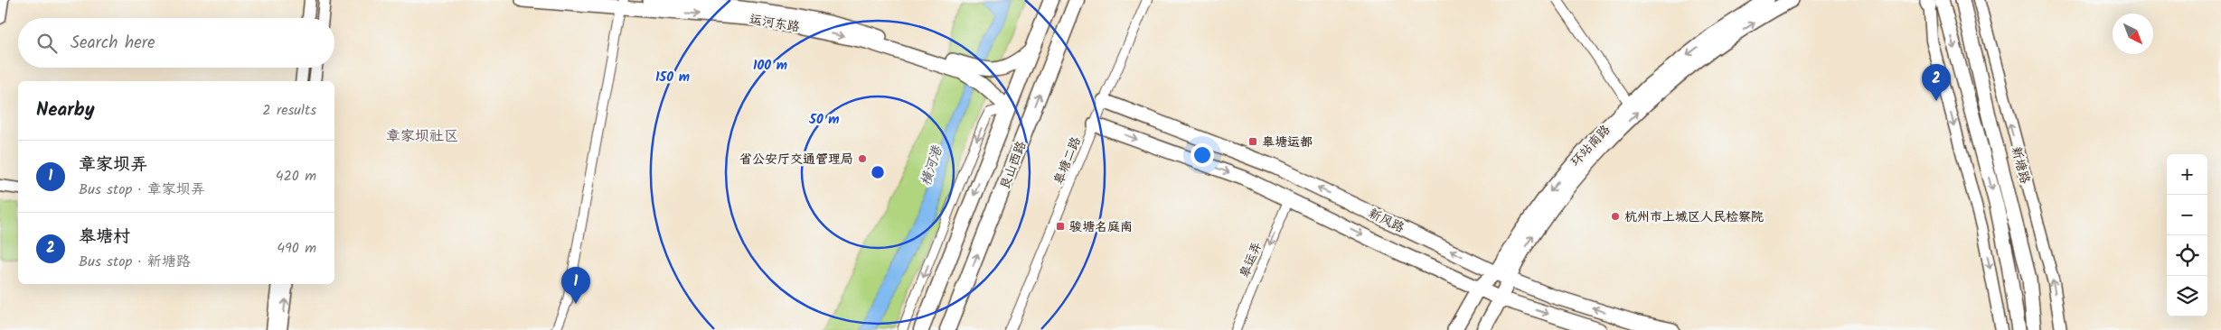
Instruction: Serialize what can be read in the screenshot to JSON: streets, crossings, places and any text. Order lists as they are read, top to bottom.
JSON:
{
  "streets": {
    "main road": [
      "运河东路",
      "环站南路",
      "艮山西路",
      "新塘路",
      "新风路"
    ],
    "street": ["皋塘二路", "皋运弄"]
  },
  "crossings": [
    ["运河东路", "艮山西路"],
    ["环站南路", "新风路"],
    ["皋塘二路", "新风路"],
    ["新风路", "皋运弄"]
  ],
  "one_way": ["皋运弄"],
  "districts": ["章家坝社区"],
  "water": ["横河港"],
  "places": {
    "transit": ["皋塘运都", "骏塘名庭南"],
    "other": ["省公安厅交通管理局", "杭州市上城区人民检察院"]
  },
  "north": "bottom right",
  "page": {
    "search": "Search here",
    "pins": ["2", "1"],
    "heading": ["Nearby", "2 results"],
    "list": [
      {
        "mark": "1",
        "name": "章家坝弄",
        "note": "Bus stop · 章家坝弄",
        "value": "420 m"
      },
      {
        "mark": "2",
        "name": "皋塘村",
        "note": "Bus stop · 新塘路",
        "value": "490 m"
      }
    ],
    "map_buttons": ["+", "−"]
  },
  "rings": ["100 m", "150 m", "50 m"]
}
